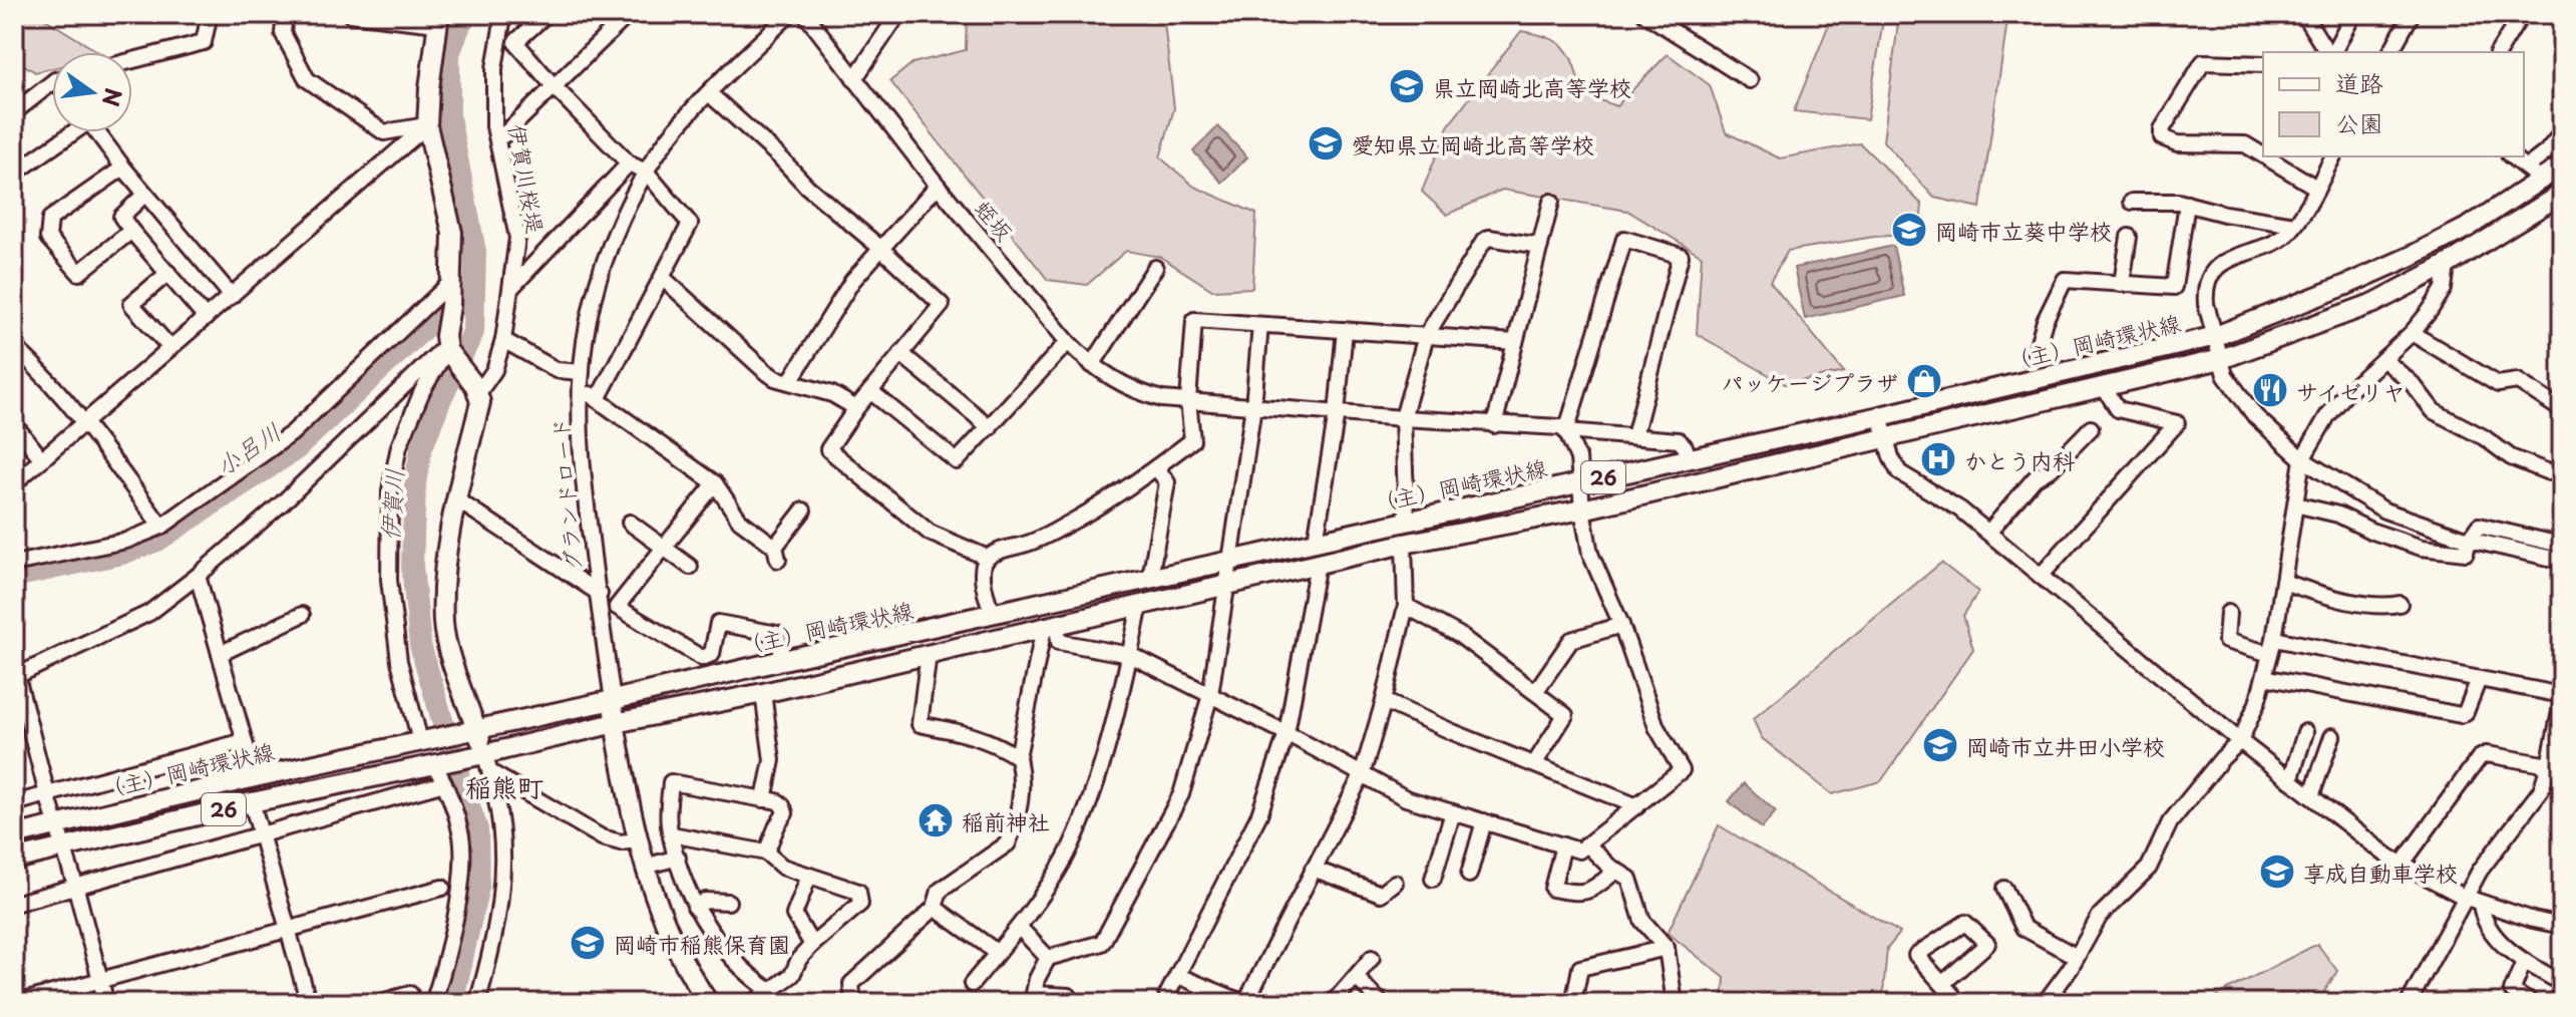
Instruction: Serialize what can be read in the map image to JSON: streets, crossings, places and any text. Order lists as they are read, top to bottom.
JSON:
{
  "streets": {
    "main road": ["（主）岡崎環状線", "26"],
    "street": ["伊賀川桜堤", "蛭坂", "グランドロード"]
  },
  "crossings": [
    ["蛭坂", "（主）岡崎環状線"],
    ["（主）岡崎環状線", "26"],
    ["（主）岡崎環状線", "グランドロード"]
  ],
  "districts": ["稲熊町"],
  "water": ["小呂川", "伊賀川"],
  "places": {
    "school or university": [
      "県立岡崎北高等学校",
      "愛知県立岡崎北高等学校",
      "岡崎市立葵中学校",
      "岡崎市立井田小学校",
      "享成自動車学校",
      "岡崎市稲熊保育園"
    ],
    "shop": ["パッケージプラザ"],
    "restaurant": ["サイゼリヤ"],
    "hospital": ["かとう内科"],
    "temple": ["稲前神社"]
  },
  "legend": ["道路", "公園"],
  "north": "right"
}
